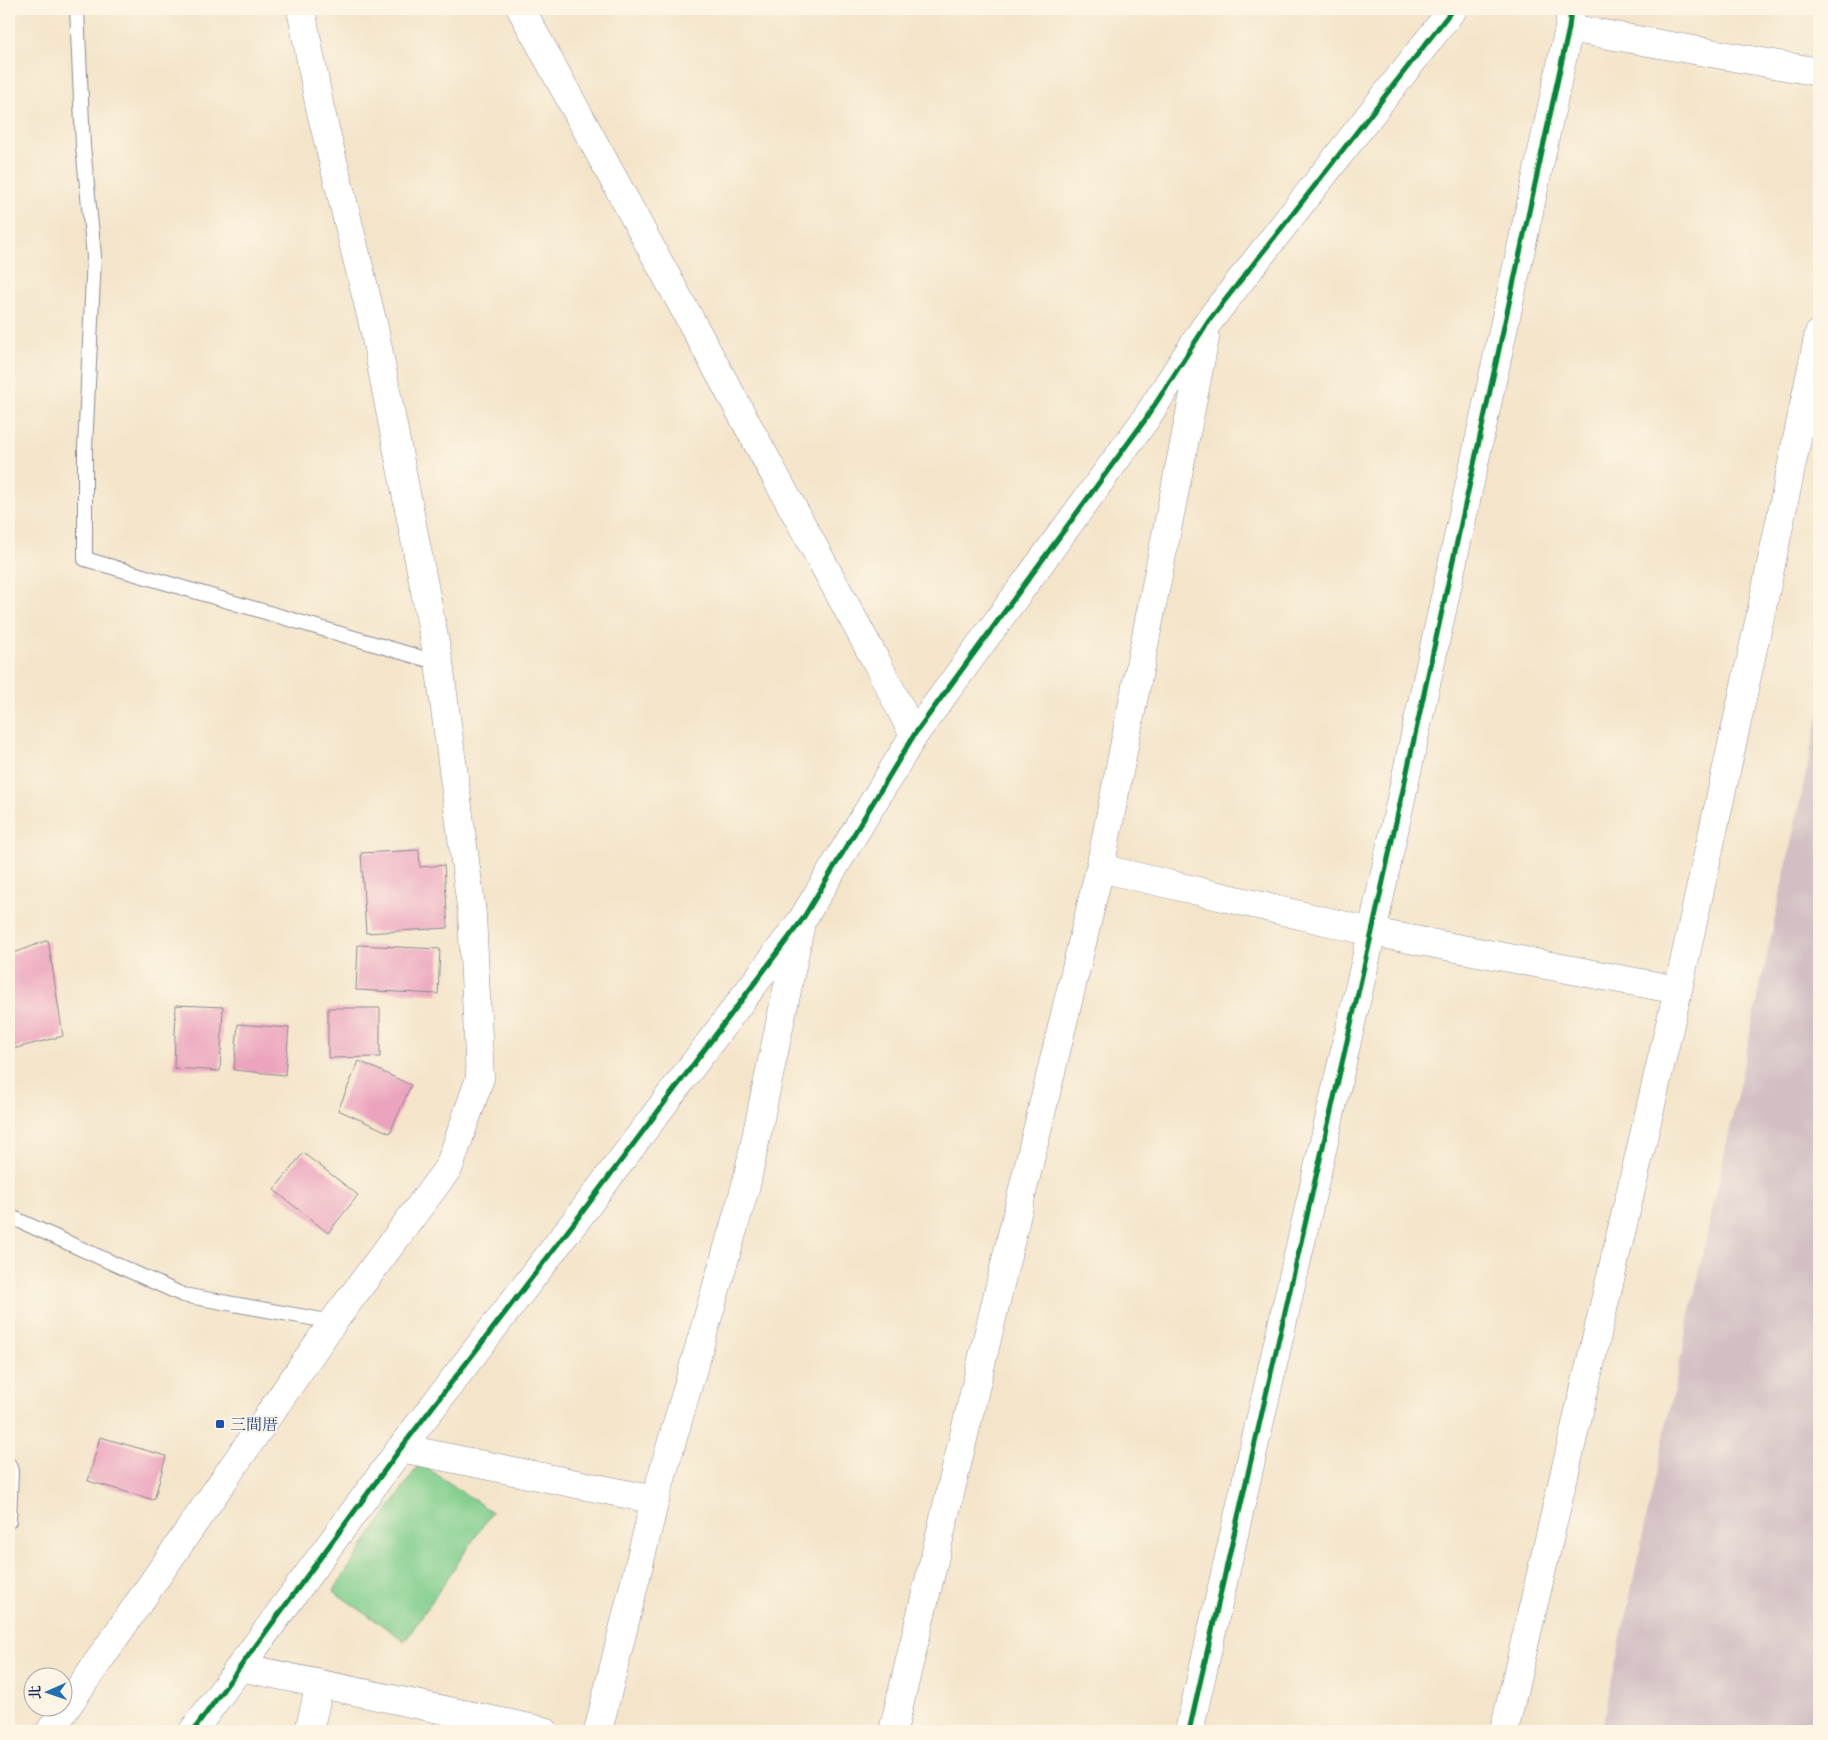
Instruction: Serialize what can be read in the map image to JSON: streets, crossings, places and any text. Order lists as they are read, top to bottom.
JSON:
{
  "places": {
    "transit": ["三間厝"]
  },
  "north": "left"
}
